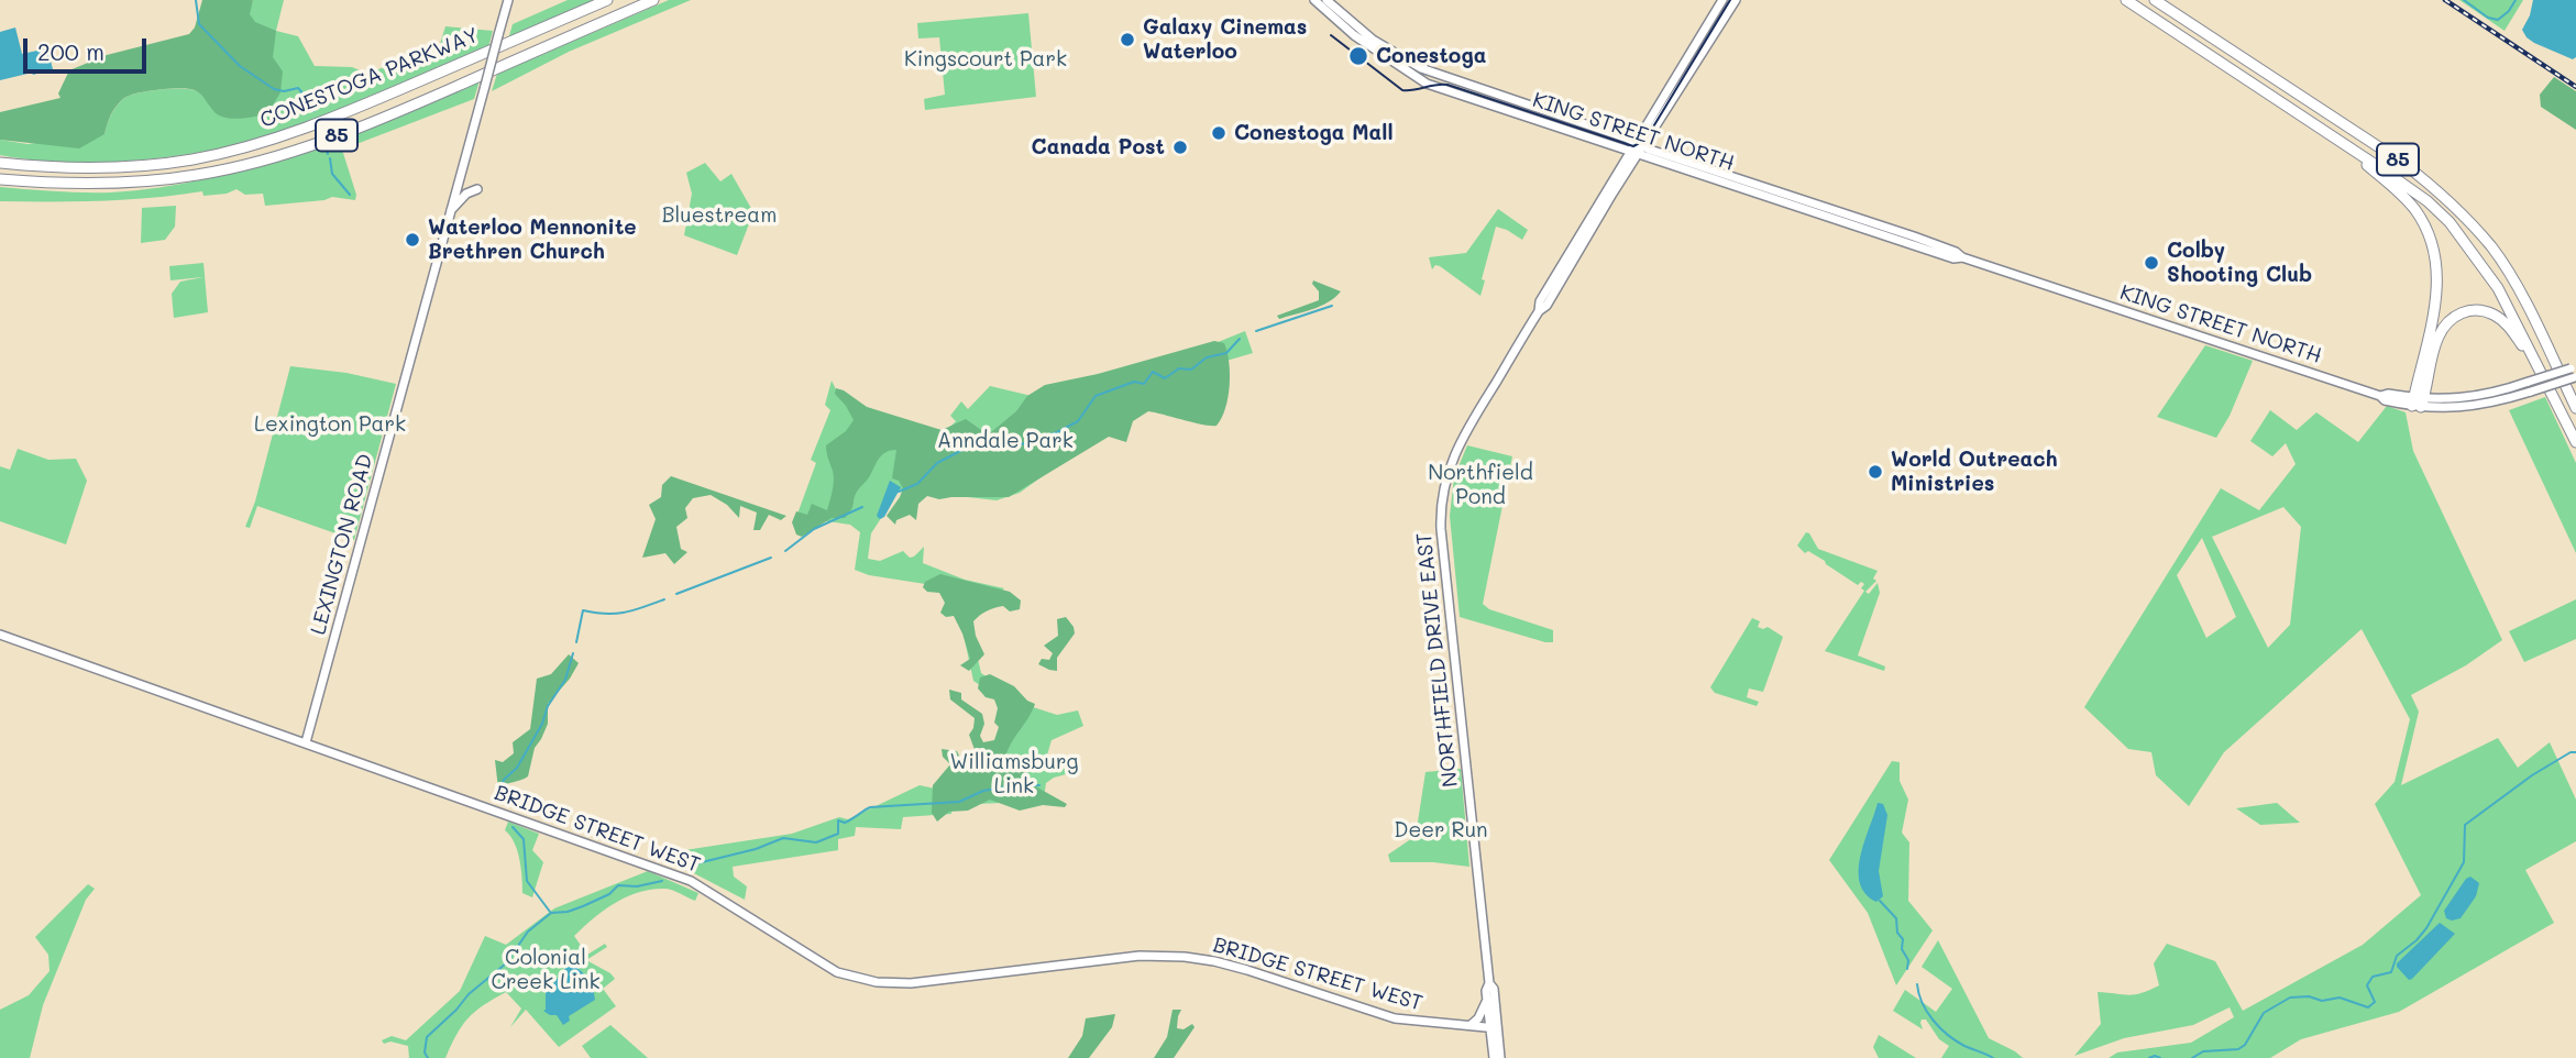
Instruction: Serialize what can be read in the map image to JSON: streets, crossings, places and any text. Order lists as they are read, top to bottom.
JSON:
{
  "streets": {
    "highway": ["CONESTOGA PARKWAY", "85"],
    "main road": [
      "KING STREET NORTH",
      "LEXINGTON ROAD",
      "NORTHFIELD DRIVE EAST",
      "BRIDGE STREET WEST"
    ]
  },
  "crossings": [
    ["KING STREET NORTH", "NORTHFIELD DRIVE EAST"],
    ["LEXINGTON ROAD", "BRIDGE STREET WEST"],
    ["NORTHFIELD DRIVE EAST", "BRIDGE STREET WEST"]
  ],
  "parks": [
    "Kingscourt Park",
    "Bluestream",
    "Lexington Park",
    "Anndale Park",
    "Northfield Pond",
    "Williamsburg Link",
    "Deer Run",
    "Colonial Creek Link"
  ],
  "places": [
    "Galaxy Cinemas Waterloo",
    "Conestoga",
    "Conestoga Mall",
    "Canada Post",
    "Waterloo Mennonite Brethren Church",
    "Colby Shooting Club",
    "World Outreach Ministries"
  ],
  "scale_bar": "200 m"
}
